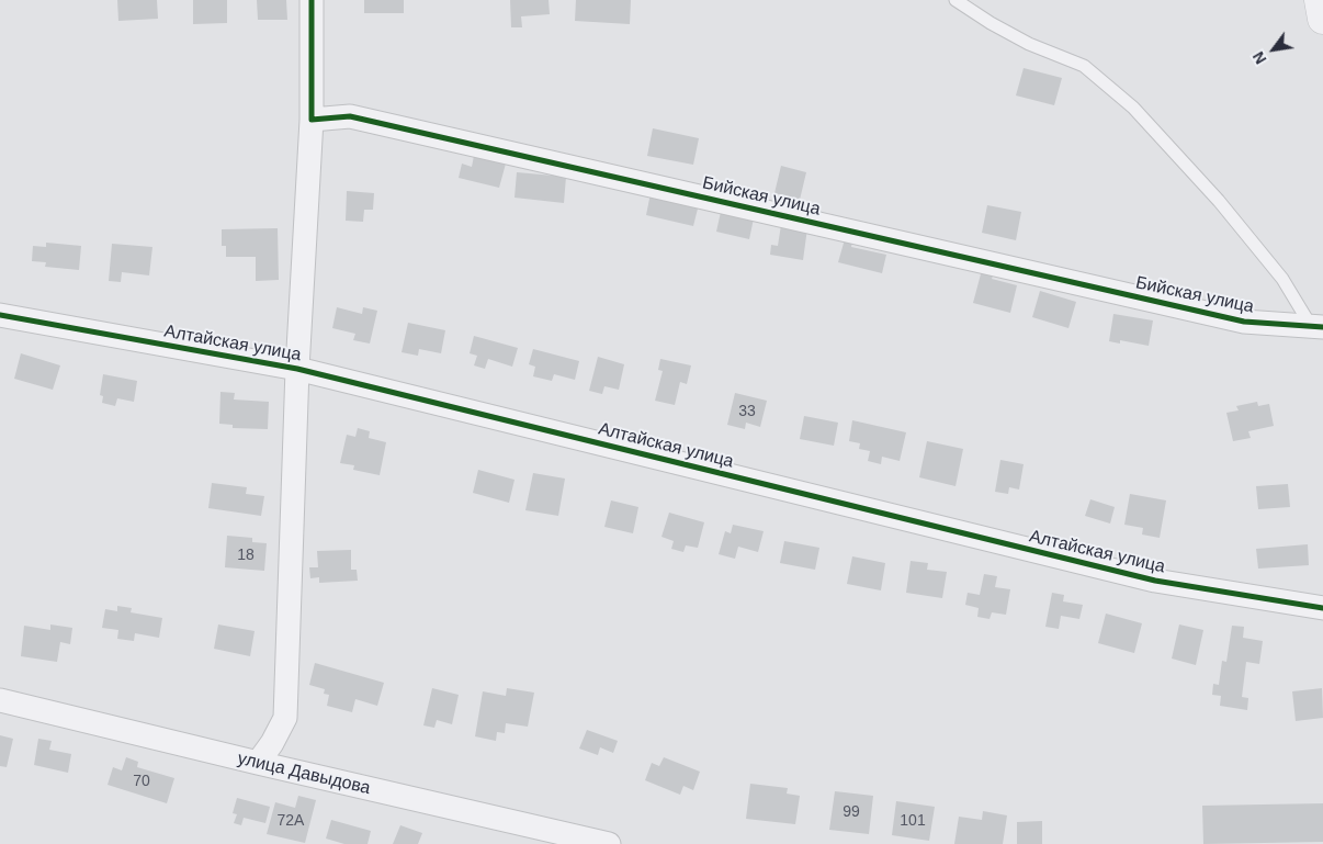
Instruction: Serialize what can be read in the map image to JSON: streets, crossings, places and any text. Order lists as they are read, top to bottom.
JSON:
{
  "streets": {
    "street": ["Бийская улица", "Алтайская улица", "улица Давыдова"]
  },
  "house_numbers": [
    "33",
    "18",
    "70",
    "99",
    "72А",
    "101"
  ],
  "north": "bottom left"
}
